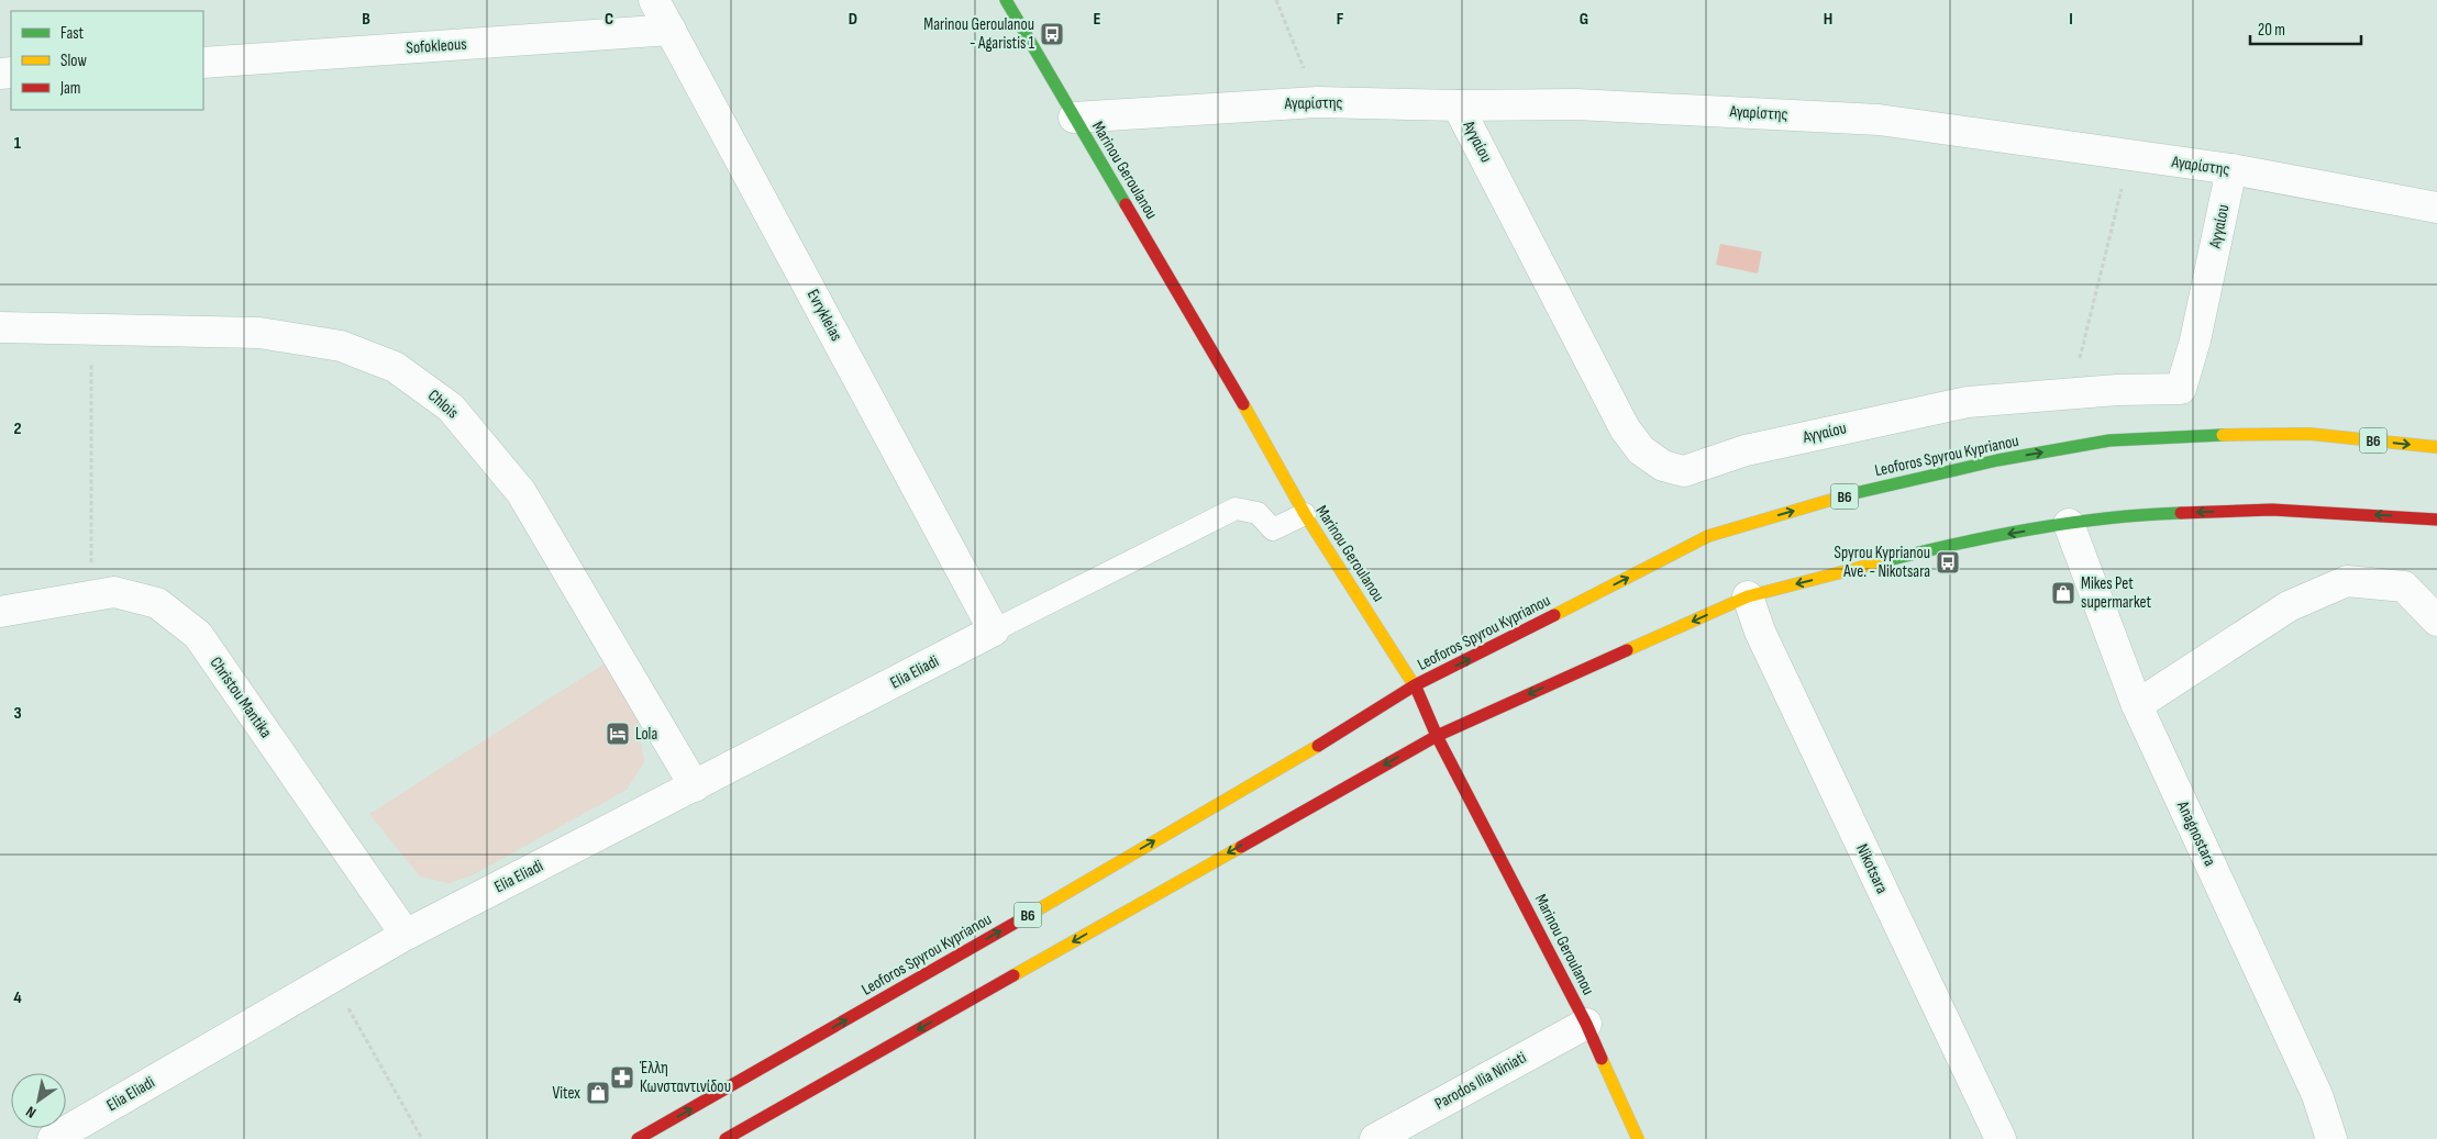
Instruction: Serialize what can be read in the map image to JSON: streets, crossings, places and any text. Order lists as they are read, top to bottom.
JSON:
{
  "streets": {
    "main road": ["Marinou Geroulanou", "B6", "Leoforos Spyrou Kyprianou"],
    "street": [
      "Sofokleous",
      "Αγαρίστης",
      "Αγγαίου",
      "Evrykleias",
      "Chlois",
      "Elia Eliadi",
      "Christou Mantika",
      "Anagnostara",
      "Nikotsara",
      "Parodos Ilia Niniati"
    ]
  },
  "crossings": [
    ["Sofokleous", "Evrykleias"],
    ["Αγαρίστης", "Αγγαίου"],
    ["Αγαρίστης", "Marinou Geroulanou"],
    ["Marinou Geroulanou", "Leoforos Spyrou Kyprianou"],
    ["Marinou Geroulanou", "Parodos Ilia Niniati"],
    ["Evrykleias", "Elia Eliadi"],
    ["Chlois", "Elia Eliadi"],
    ["Elia Eliadi", "Christou Mantika"]
  ],
  "places": {
    "bus stop": ["Marinou Geroulanou - Agaristis 1", "Spyrou Kyprianou Ave. - Nikotsara"],
    "shop": ["Mikes Pet supermarket", "Vitex"],
    "hotel": ["Lola"],
    "pharmacy": ["Έλλη Κωνσταντινίδου"]
  },
  "legend": ["Fast", "Slow", "Jam"],
  "scale_bar": "20 m",
  "north": "bottom left",
  "grid": {
    "columns": [
      "B",
      "C",
      "D",
      "E",
      "F",
      "G",
      "H",
      "I"
    ],
    "rows": [
      "1",
      "2",
      "3",
      "4"
    ]
  }
}
